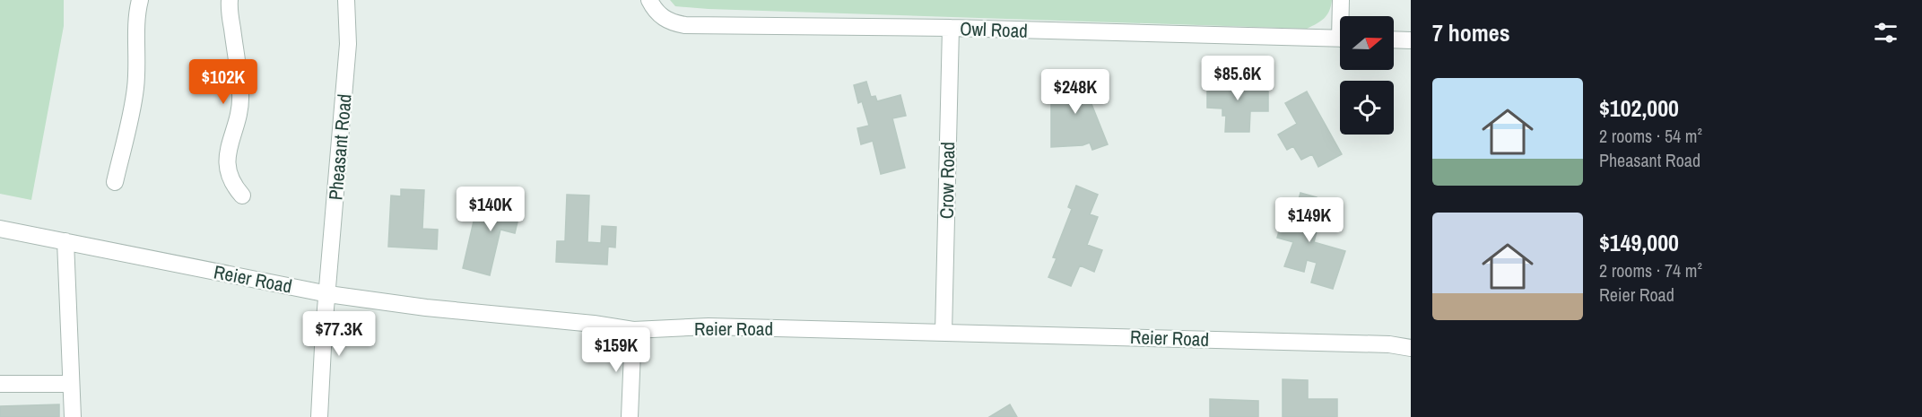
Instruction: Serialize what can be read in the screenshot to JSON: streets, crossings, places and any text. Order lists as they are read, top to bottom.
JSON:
{
  "streets": {
    "street": [
      "Owl Road",
      "Pheasant Road",
      "Crow Road",
      "Reier Road"
    ]
  },
  "crossings": [
    ["Owl Road", "Crow Road"],
    ["Pheasant Road", "Reier Road"],
    ["Crow Road", "Reier Road"]
  ],
  "north": "right",
  "page": {
    "heading": "7 homes",
    "price": [
      "$85.6K",
      "$102K",
      "$248K",
      "$140K",
      "$149K",
      "$77.3K",
      "$159K"
    ],
    "list": [
      {
        "name": "$102,000",
        "note": "2 rooms · 54 m² · Pheasant Road"
      },
      {
        "name": "$149,000",
        "note": "2 rooms · 74 m² · Reier Road"
      }
    ]
  }
}
